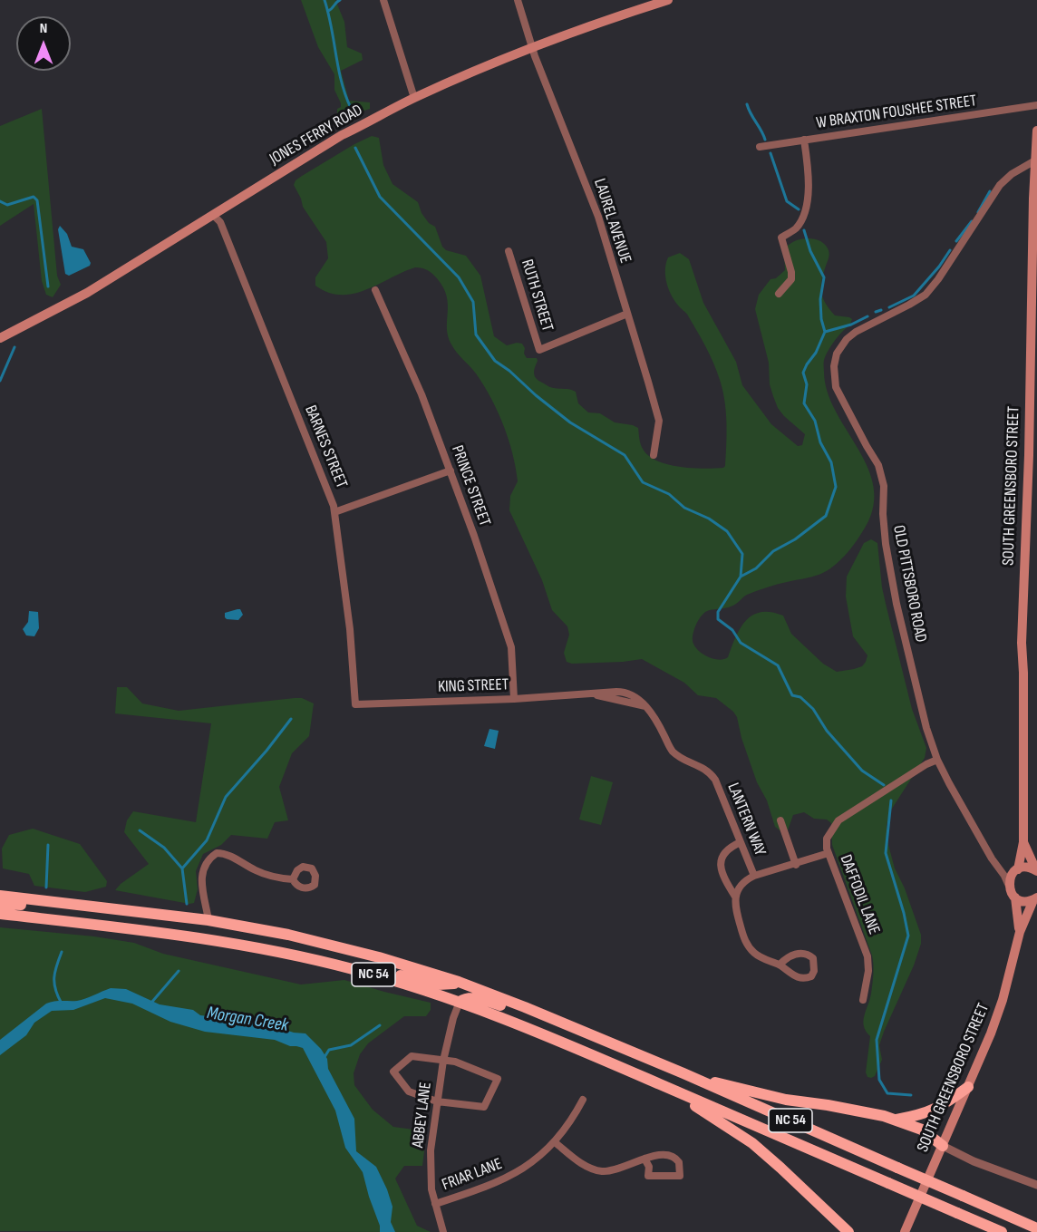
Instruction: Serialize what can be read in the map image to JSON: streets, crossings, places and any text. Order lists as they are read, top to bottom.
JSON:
{
  "streets": {
    "highway": ["NC 54"],
    "main road": ["JONES FERRY ROAD", "SOUTH GREENSBORO STREET"],
    "street": [
      "W BRAXTON FOUSHEE STREET",
      "LAUREL AVENUE",
      "RUTH STREET",
      "BARNES STREET",
      "PRINCE STREET",
      "OLD PITTSBORO ROAD",
      "KING STREET",
      "LANTERN WAY",
      "DAFFODIL LANE",
      "ABBEY LANE",
      "FRIAR LANE"
    ]
  },
  "crossings": [
    ["JONES FERRY ROAD", "LAUREL AVENUE"],
    ["JONES FERRY ROAD", "BARNES STREET"],
    ["LAUREL AVENUE", "RUTH STREET"],
    ["BARNES STREET", "KING STREET"],
    ["PRINCE STREET", "KING STREET"],
    ["SOUTH GREENSBORO STREET", "OLD PITTSBORO ROAD"],
    ["OLD PITTSBORO ROAD", "DAFFODIL LANE"],
    ["KING STREET", "LANTERN WAY"],
    ["NC 54", "ABBEY LANE"],
    ["ABBEY LANE", "FRIAR LANE"]
  ],
  "water": ["Morgan Creek"],
  "north": "top"
}
